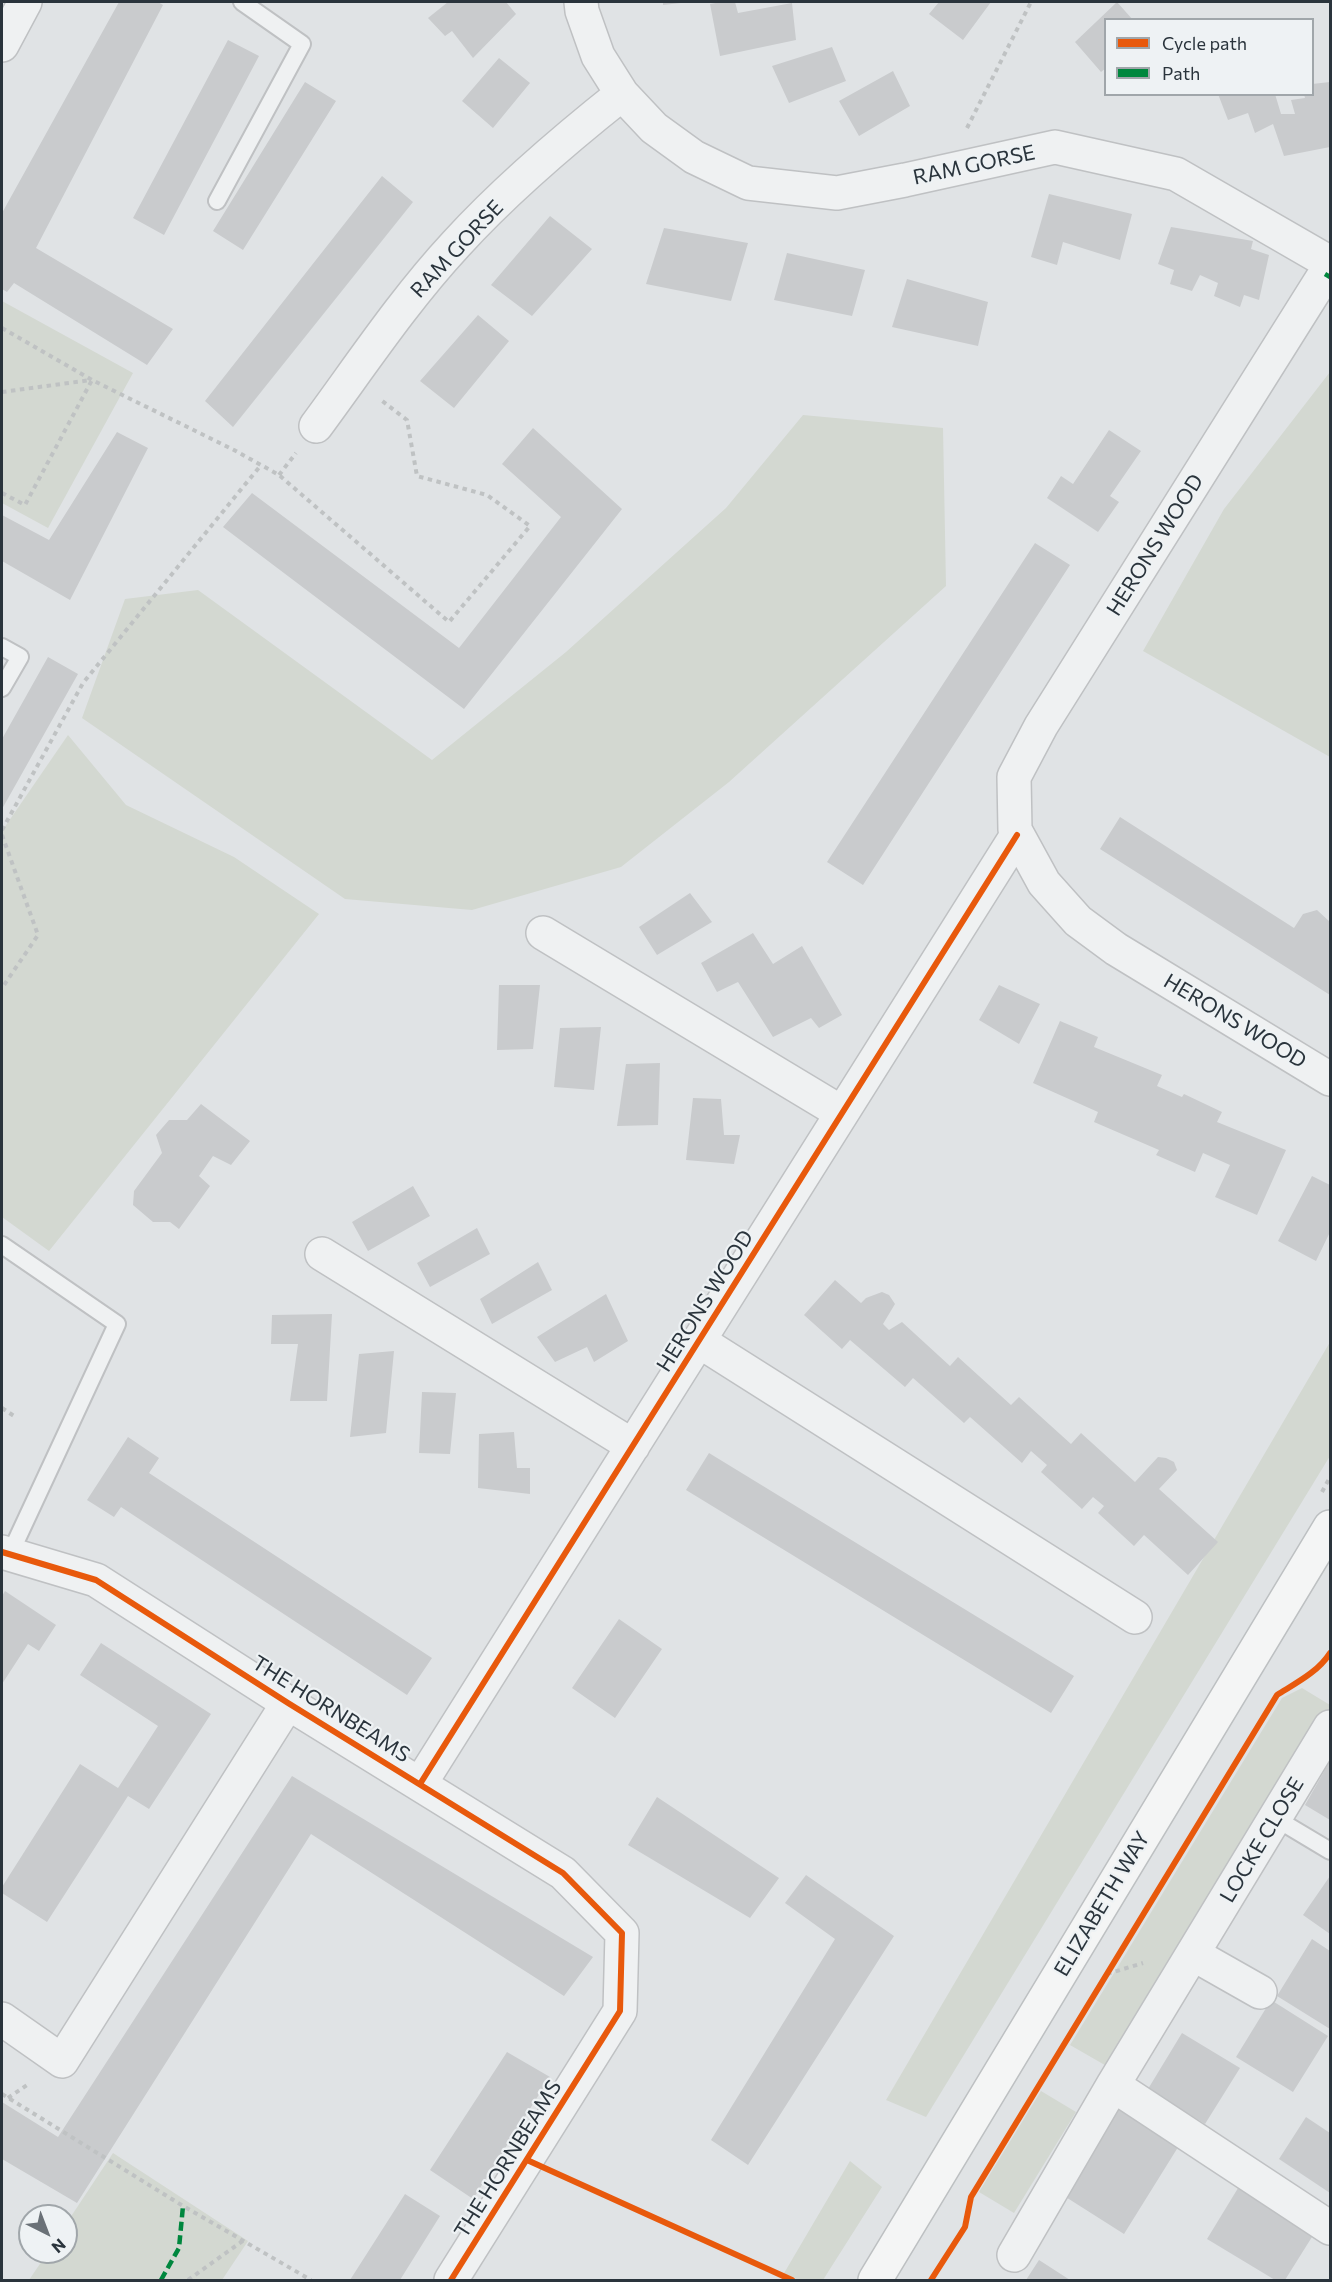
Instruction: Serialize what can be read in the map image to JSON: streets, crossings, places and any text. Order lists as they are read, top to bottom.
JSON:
{
  "streets": {
    "main road": ["ELIZABETH WAY"],
    "street": [
      "RAM GORSE",
      "HERONS WOOD",
      "THE HORNBEAMS",
      "LOCKE CLOSE"
    ]
  },
  "crossings": [
    ["RAM GORSE", "HERONS WOOD"],
    ["HERONS WOOD", "THE HORNBEAMS"]
  ],
  "legend": ["Cycle path", "Path"],
  "north": "bottom right"
}
